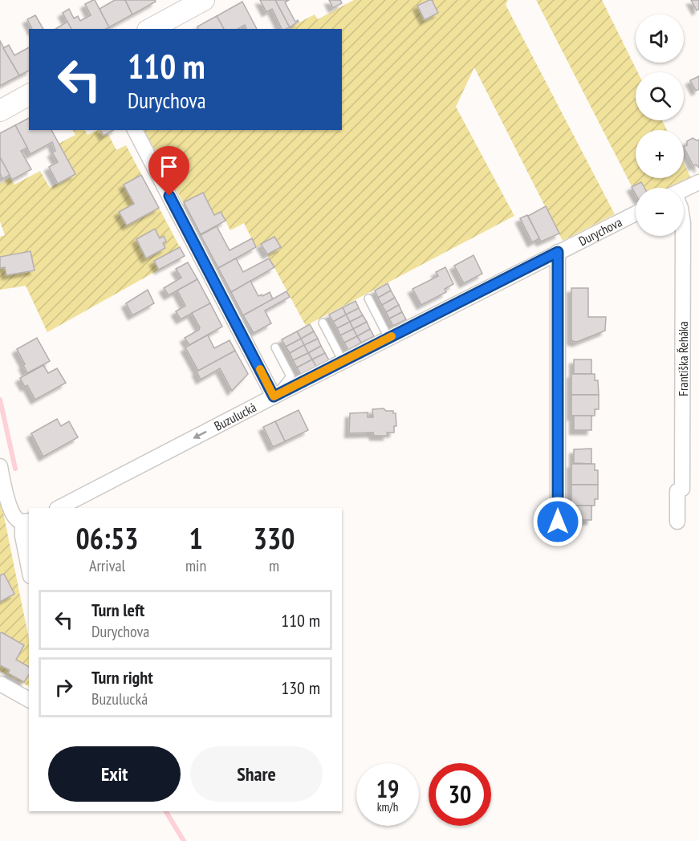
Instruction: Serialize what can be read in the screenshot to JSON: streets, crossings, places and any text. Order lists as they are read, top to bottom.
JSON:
{
  "streets": {
    "street": ["Durychova", "Františka Řeháka", "Buzulucká"]
  },
  "crossings": [
    ["Durychova", "Buzulucká"]
  ],
  "one_way": ["Buzulucká"],
  "page": {
    "map_buttons": ["+", "−"],
    "turn": ["110 m", "Durychova"],
    "eta": [
      "06:53",
      "Arrival",
      "1",
      "min",
      "330",
      "m"
    ],
    "list": [
      {
        "name": "Turn left",
        "note": "Durychova",
        "value": "110 m"
      },
      {
        "name": "Turn right",
        "note": "Buzulucká",
        "value": "130 m"
      }
    ],
    "buttons": ["Exit", "Share"],
    "speed": "19 km/h",
    "limit": "30"
  }
}
